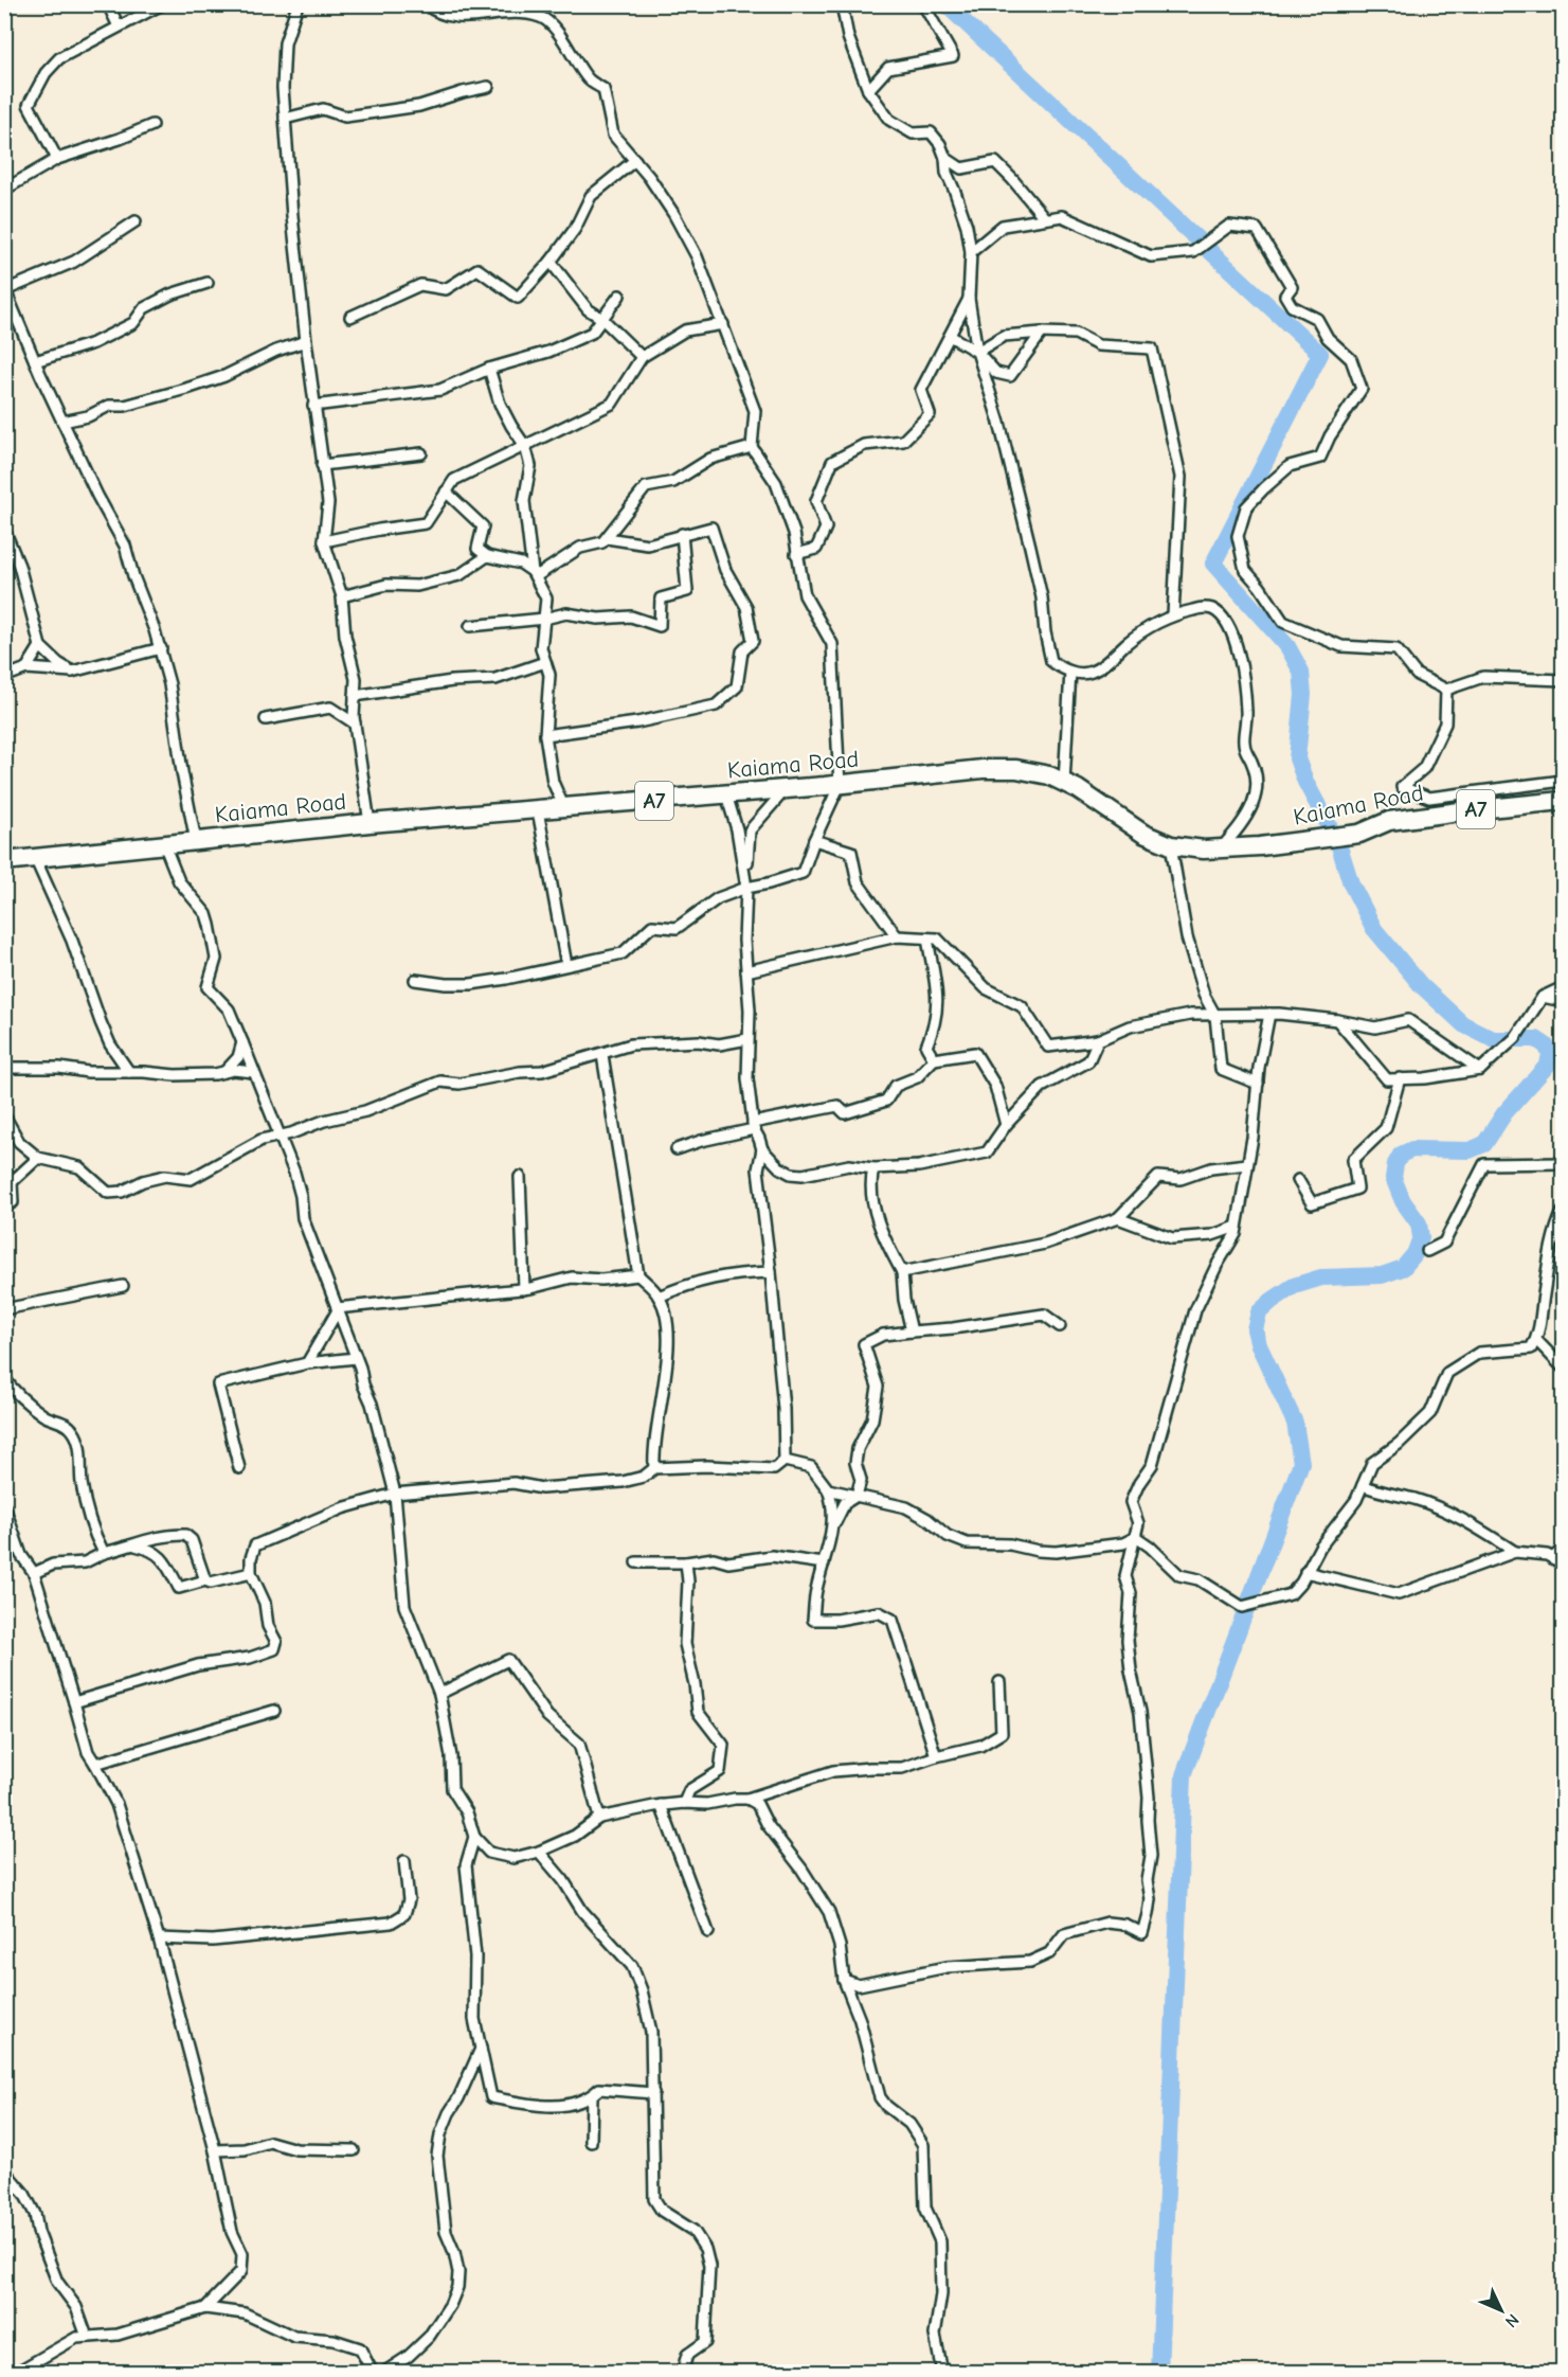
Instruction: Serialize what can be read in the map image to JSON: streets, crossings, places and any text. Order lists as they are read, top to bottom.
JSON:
{
  "streets": {
    "highway": ["Kaiama Road", "A7"]
  },
  "north": "bottom right"
}
